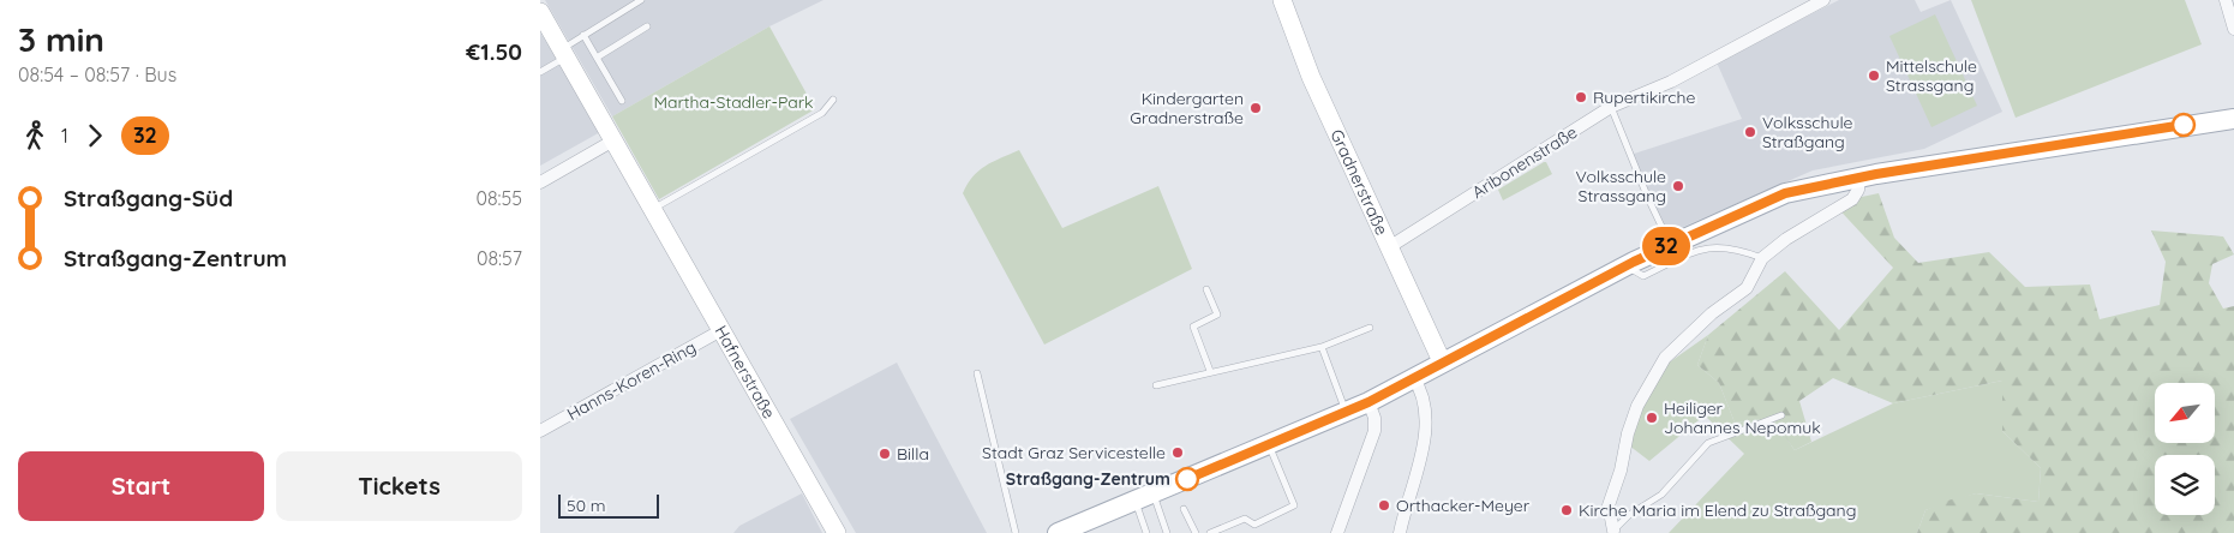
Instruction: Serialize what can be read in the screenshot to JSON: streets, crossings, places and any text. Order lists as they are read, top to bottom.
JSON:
{
  "streets": {
    "street": [
      "Aribonenstraße",
      "Gradnerstraße",
      "Hafnerstraße",
      "Hanns-Koren-Ring"
    ]
  },
  "crossings": [
    ["Aribonenstraße", "Gradnerstraße"],
    ["Hafnerstraße", "Hanns-Koren-Ring"]
  ],
  "parks": ["Martha-Stadler-Park"],
  "places": [
    "Mittelschule Strassgang",
    "Rupertikirche",
    "Kindergarten Gradnerstraße",
    "Volksschule Straßgang",
    "Volksschule Strassgang",
    "Heiliger Johannes Nepomuk",
    "Stadt Graz Servicestelle",
    "Billa",
    "Straßgang-Zentrum",
    "Orthacker-Meyer",
    "Kirche Maria im Elend zu Straßgang"
  ],
  "lines": ["bus line 32"],
  "scale_bar": "50 m",
  "north": "bottom left",
  "page": {
    "heading": ["3 min", "08:54 – 08:57 · Bus", "€1.50"],
    "on_map": "32",
    "legs": ["1", "32"],
    "list": [
      {
        "name": "Straßgang-Süd",
        "value": "08:55"
      },
      {
        "name": "Straßgang-Zentrum",
        "value": "08:57"
      }
    ],
    "buttons": ["Start", "Tickets"],
    "scale": "50 m"
  }
}
